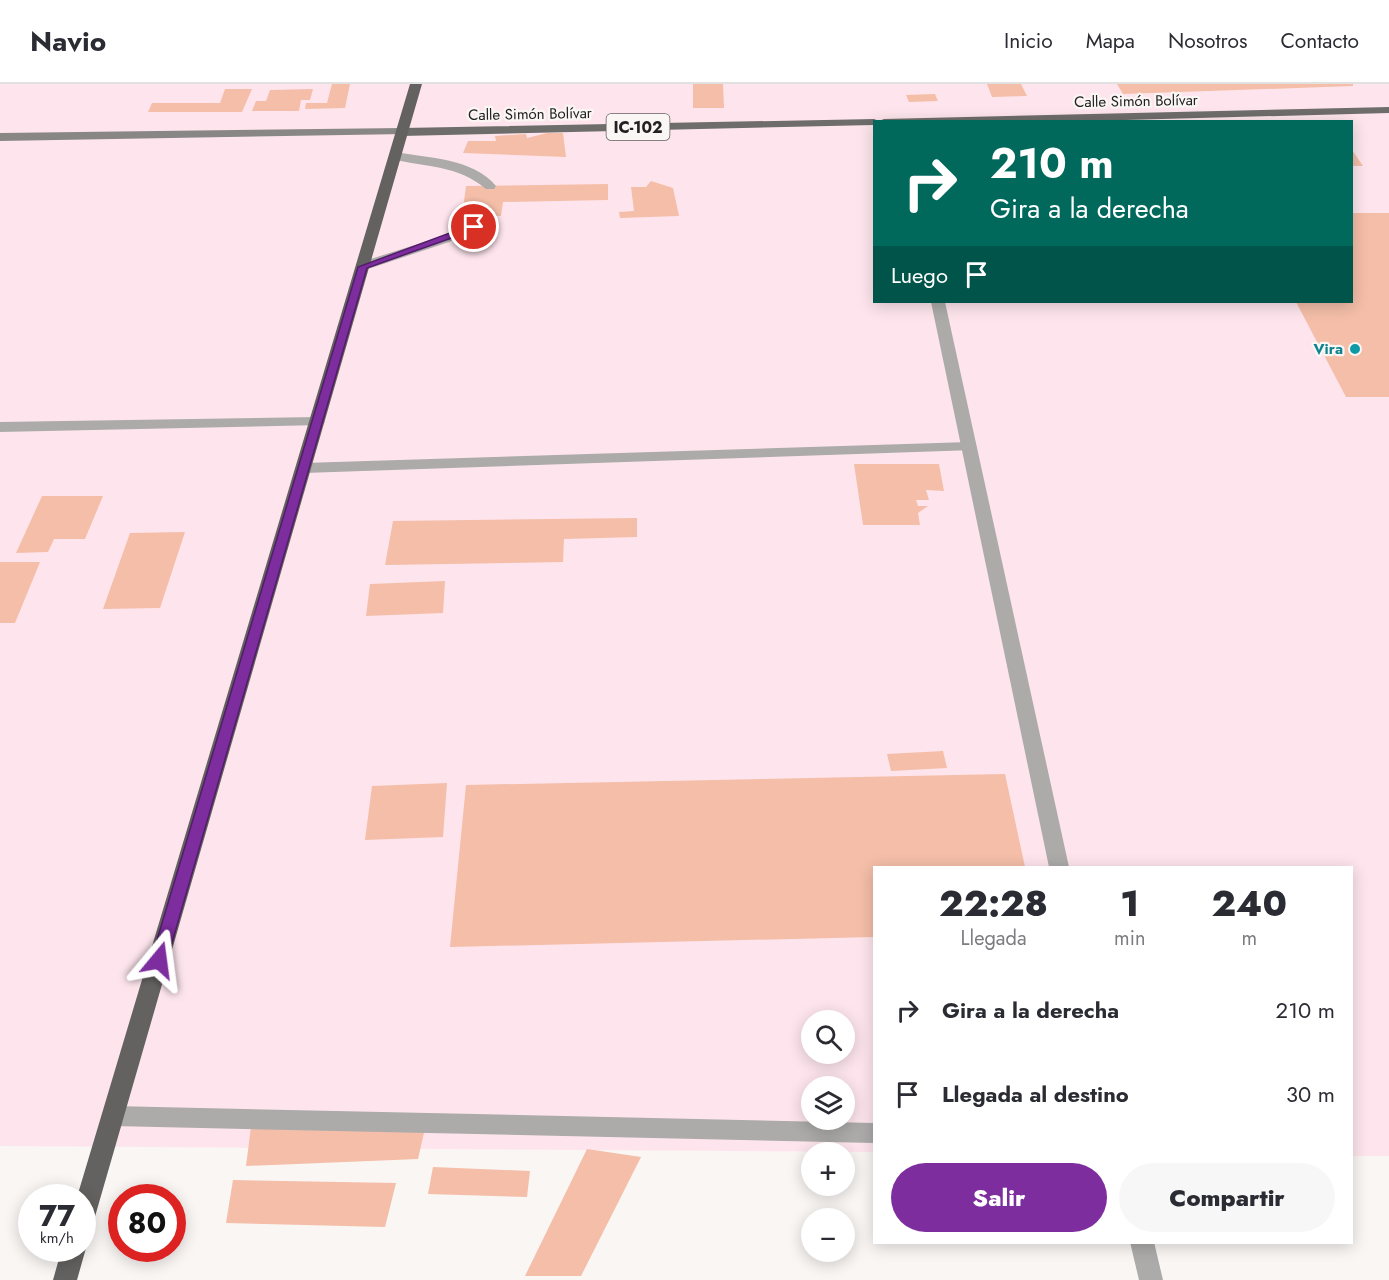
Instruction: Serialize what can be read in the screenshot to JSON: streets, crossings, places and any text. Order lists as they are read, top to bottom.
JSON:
{
  "streets": {
    "main road": ["Calle Simón Bolívar", "IC-102"]
  },
  "places": ["Vira"],
  "page": {
    "header": "Navio",
    "nav": [
      "Inicio",
      "Mapa",
      "Nosotros",
      "Contacto"
    ],
    "turn": ["210 m", "Gira a la derecha"],
    "then": "Luego",
    "eta": [
      "22:28",
      "Llegada",
      "1",
      "min",
      "240",
      "m"
    ],
    "list": [
      {
        "name": "Gira a la derecha",
        "value": "210 m"
      },
      {
        "name": "Llegada al destino",
        "value": "30 m"
      }
    ],
    "map_buttons": ["+", "−"],
    "buttons": ["Salir", "Compartir"],
    "speed": "77 km/h",
    "limit": "80"
  }
}
